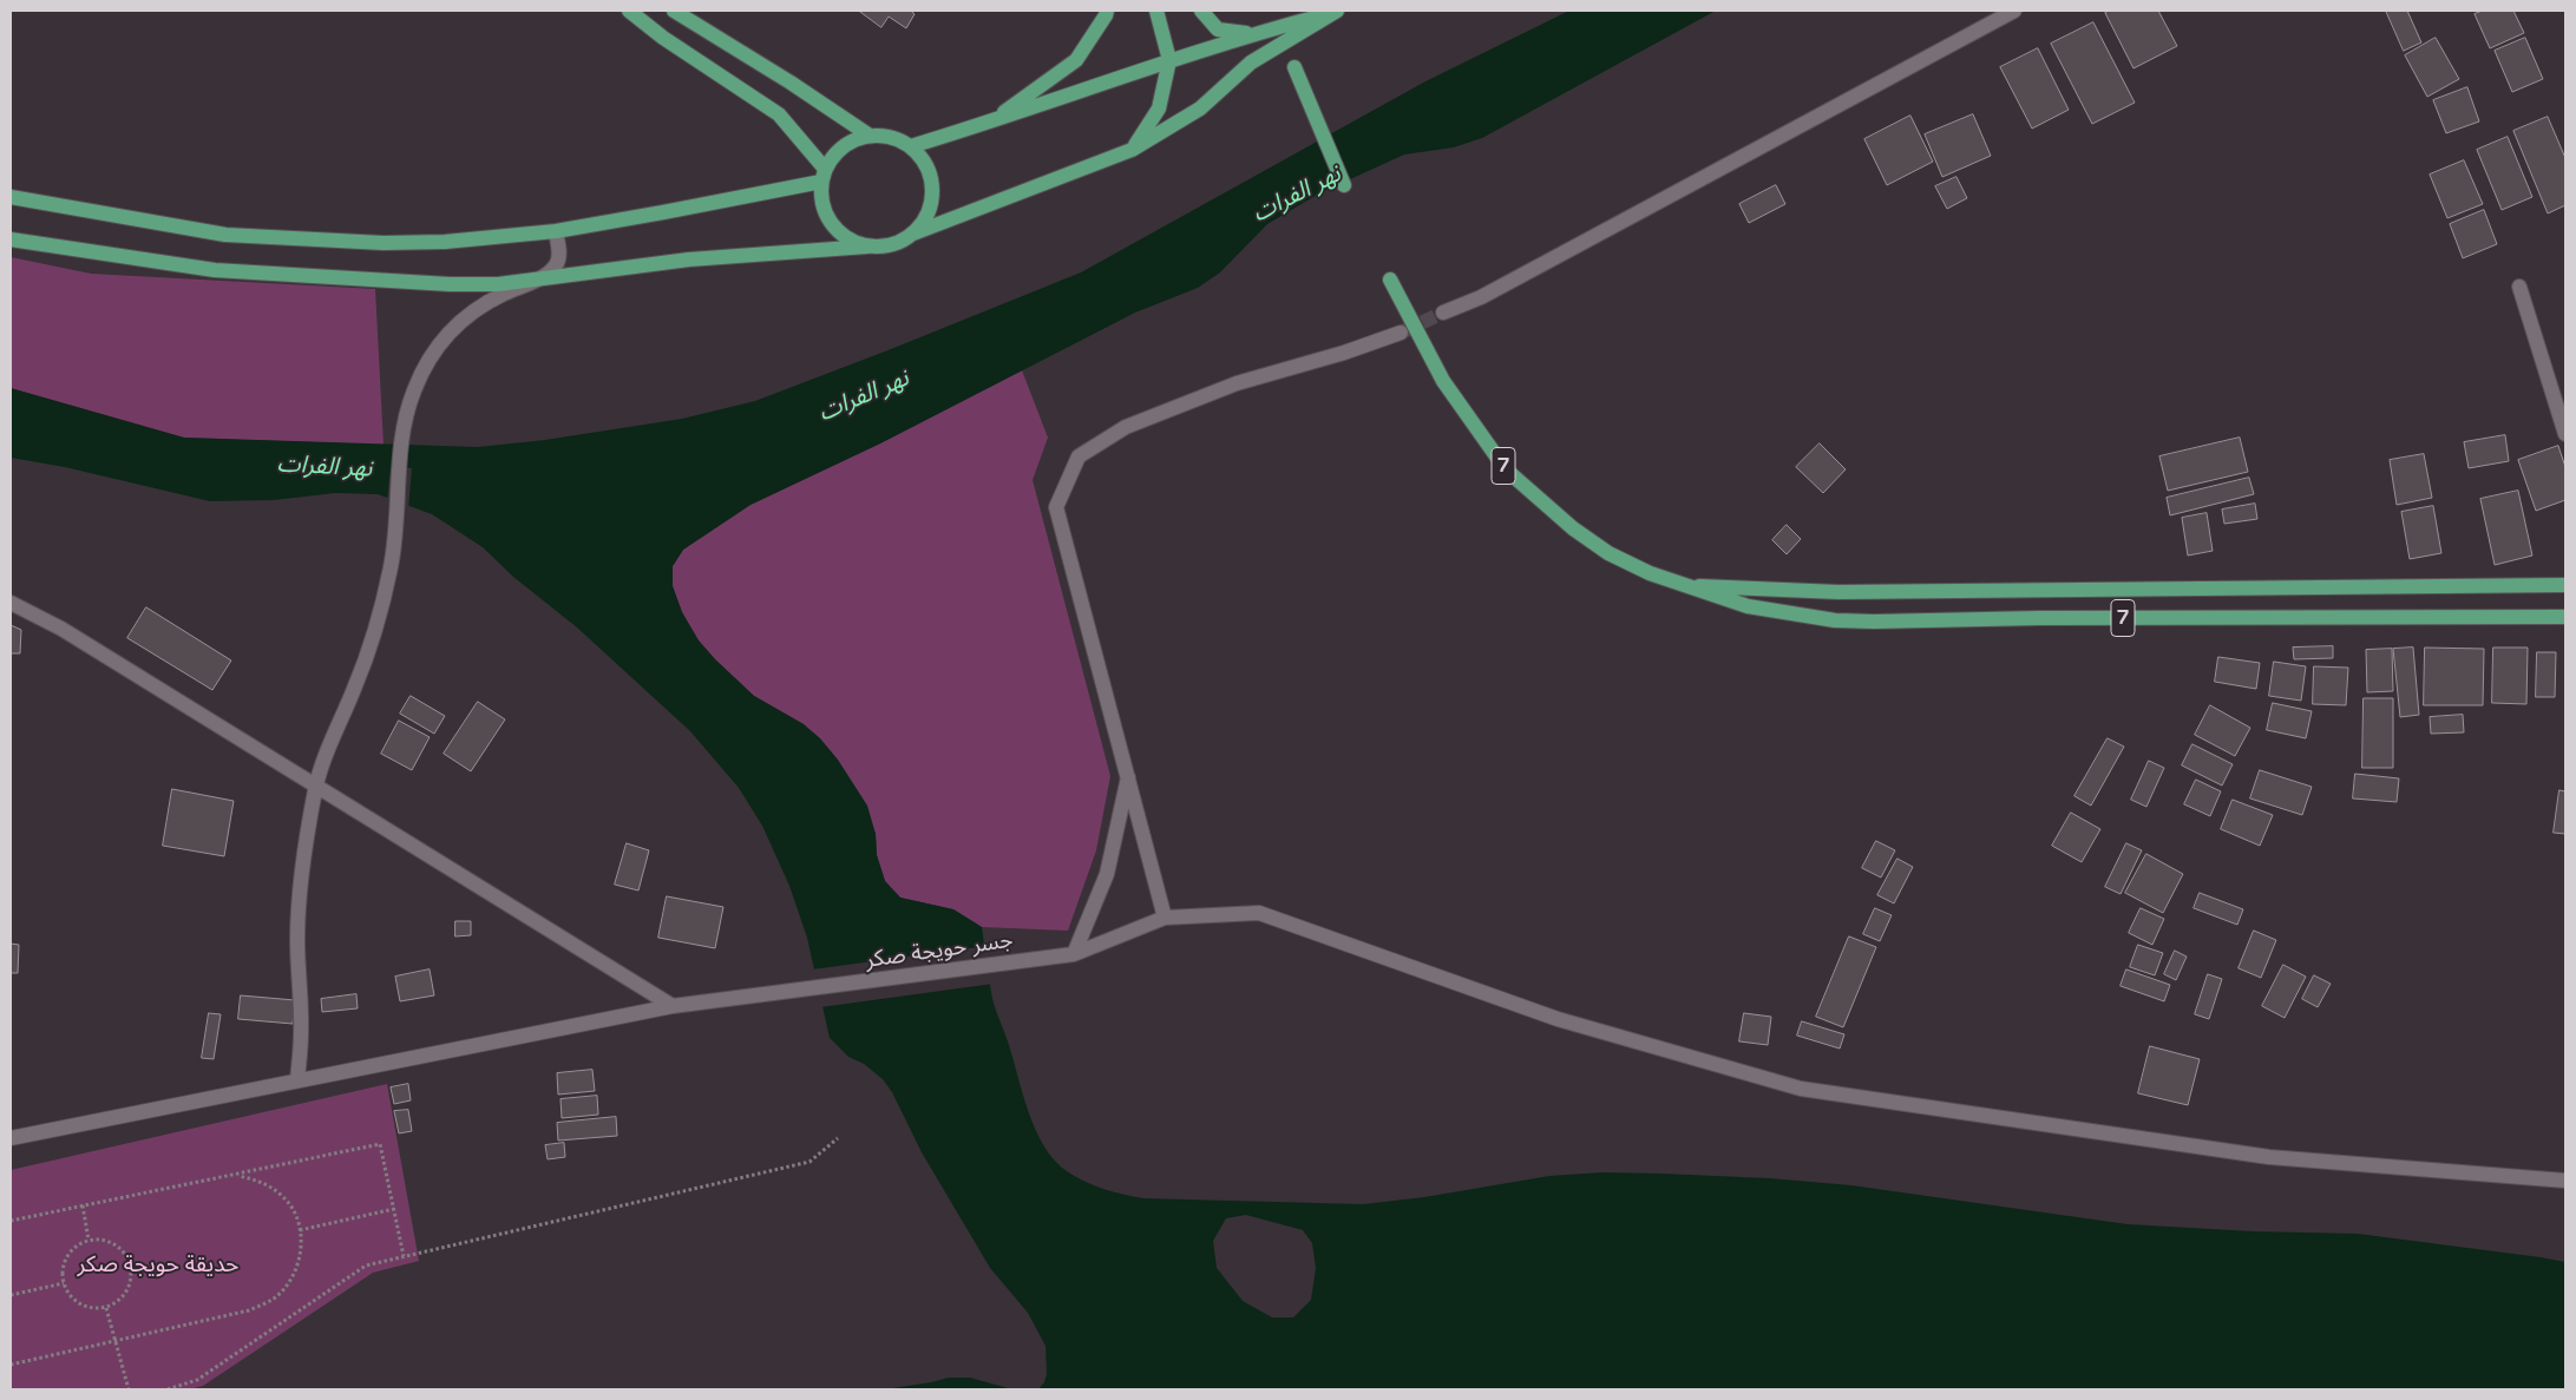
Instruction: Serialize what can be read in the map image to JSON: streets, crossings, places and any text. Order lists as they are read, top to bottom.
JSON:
{
  "streets": {
    "main road": ["7"],
    "street": ["جسر حويجة صكر"]
  },
  "water": ["نهر الفرات"],
  "parks": ["حديقة حويجة صكر"]
}
